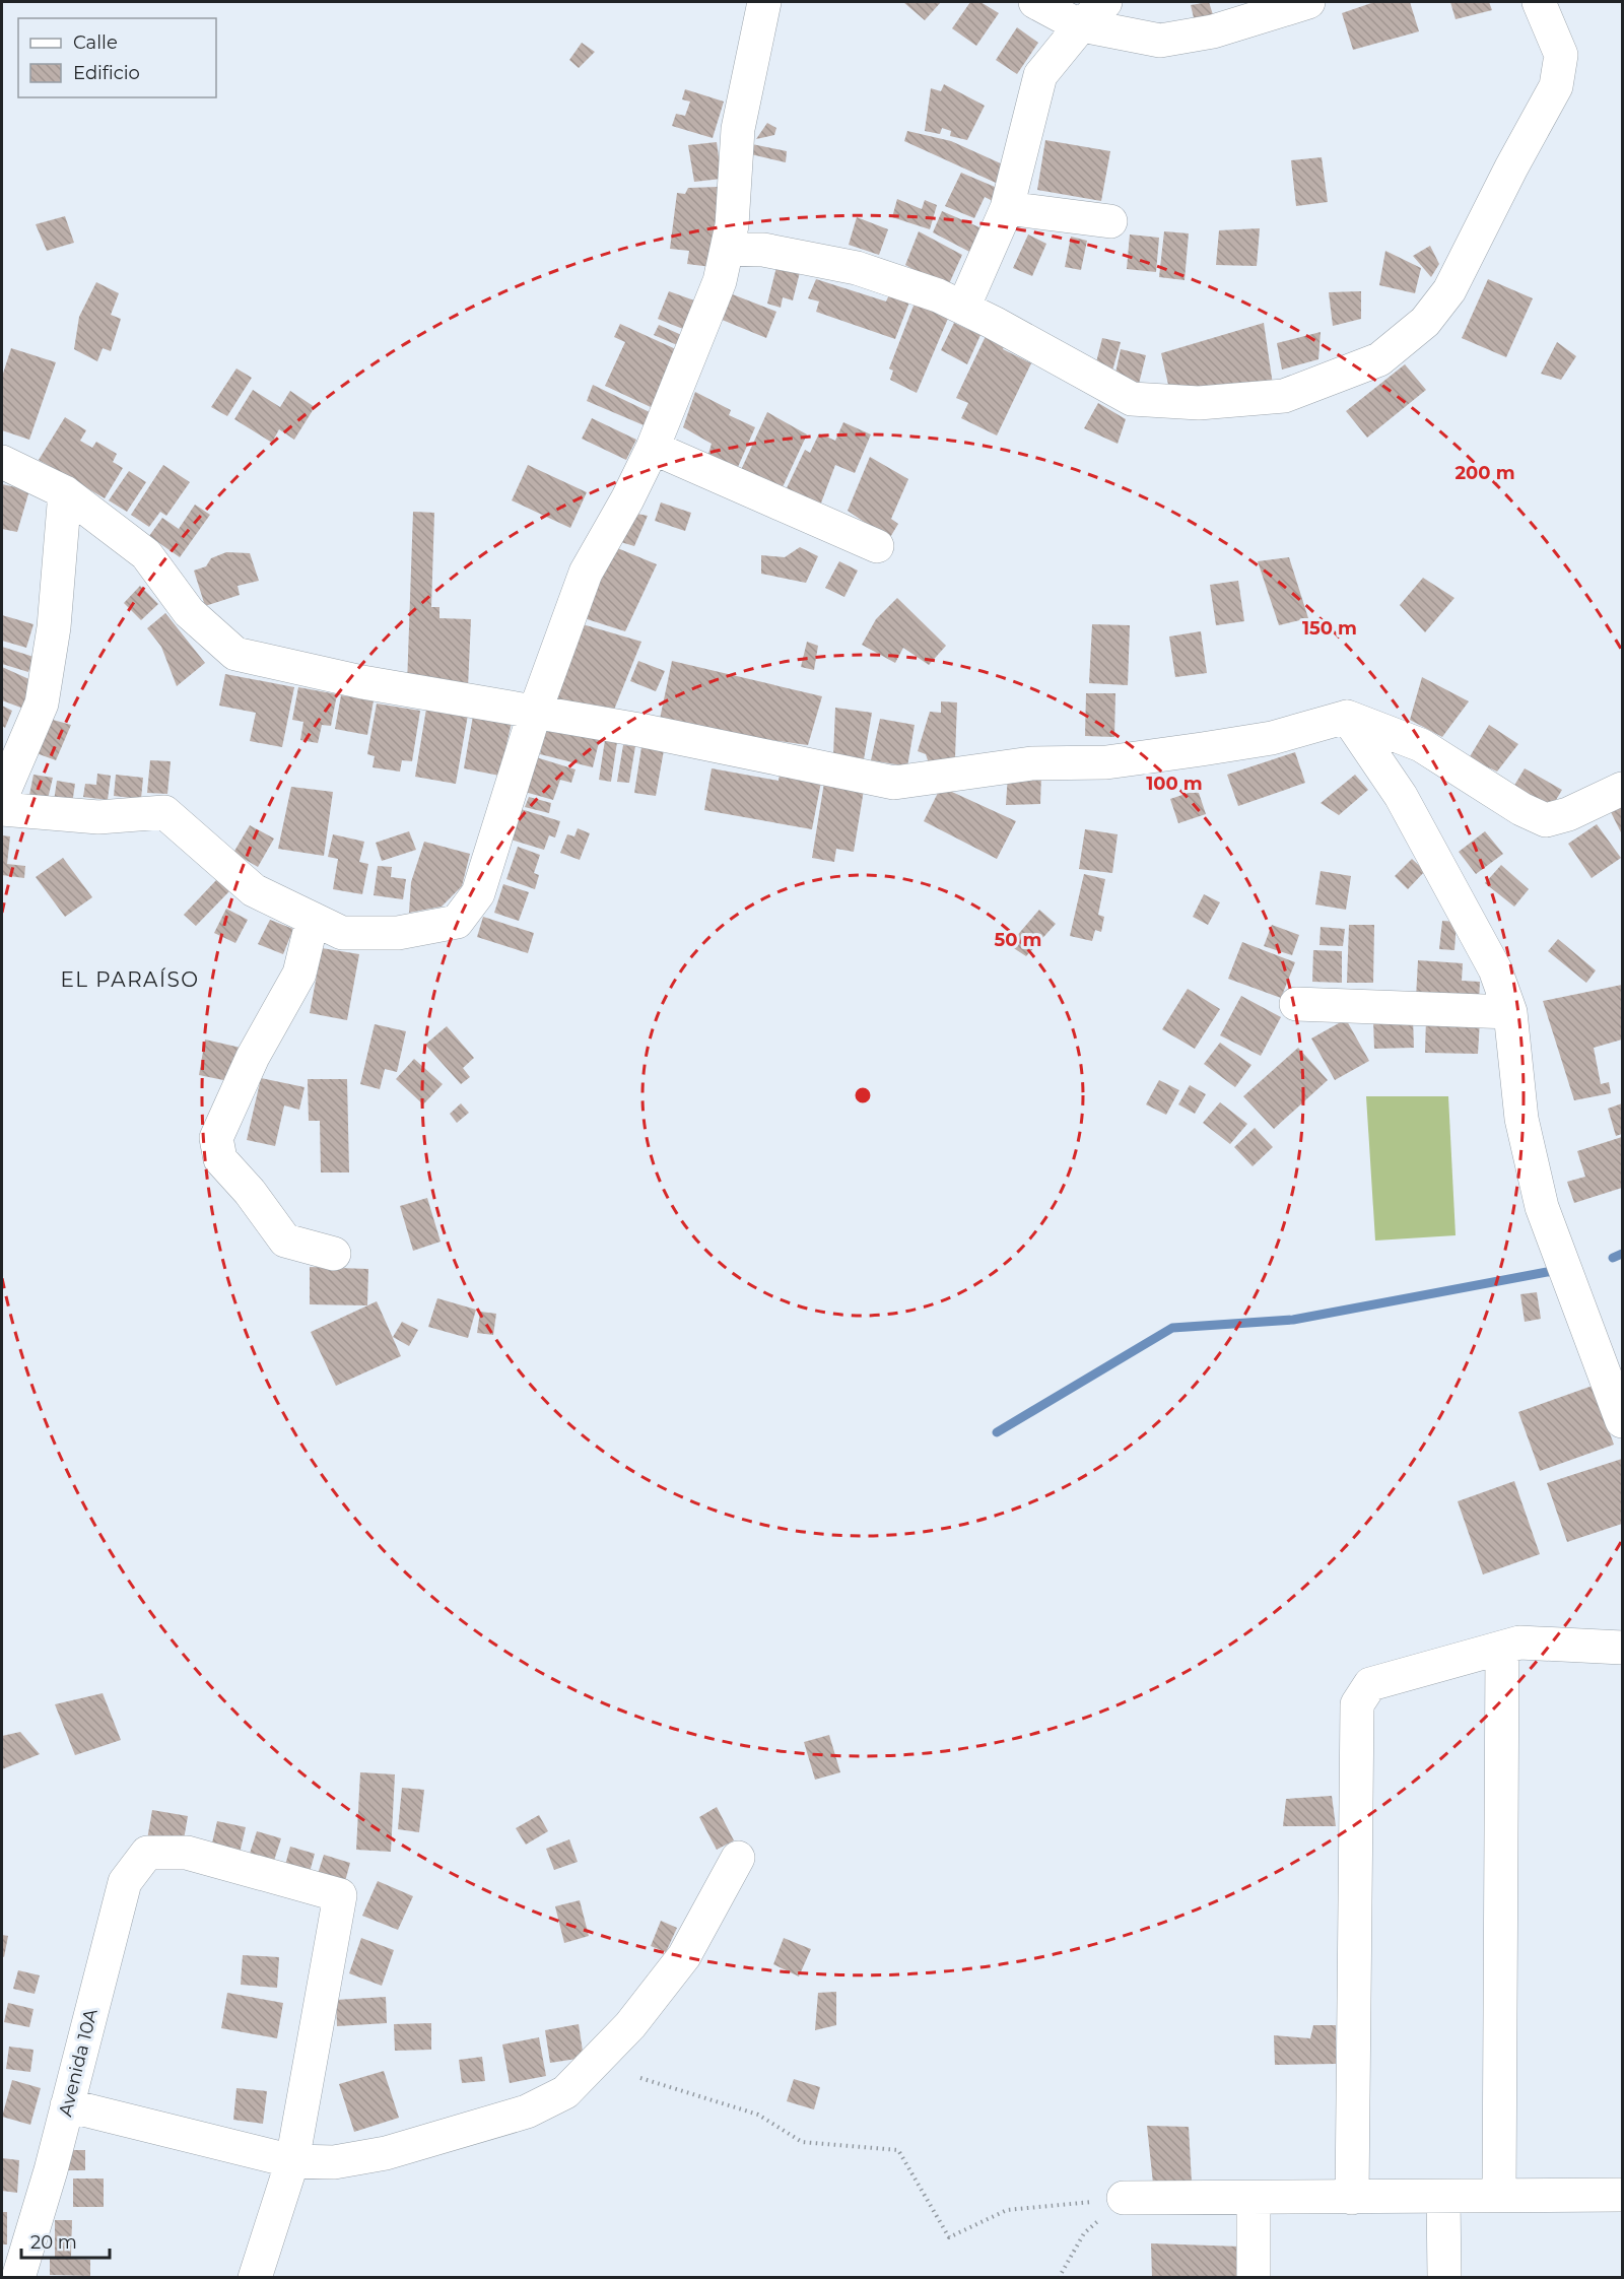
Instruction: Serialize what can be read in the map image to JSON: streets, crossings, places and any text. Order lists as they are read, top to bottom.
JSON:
{
  "streets": {
    "street": ["Avenida 10A"]
  },
  "districts": ["EL PARAÍSO"],
  "legend": ["Calle", "Edificio"],
  "scale_bar": "20 m",
  "rings": [
    "200 m",
    "150 m",
    "100 m",
    "50 m"
  ]
}
